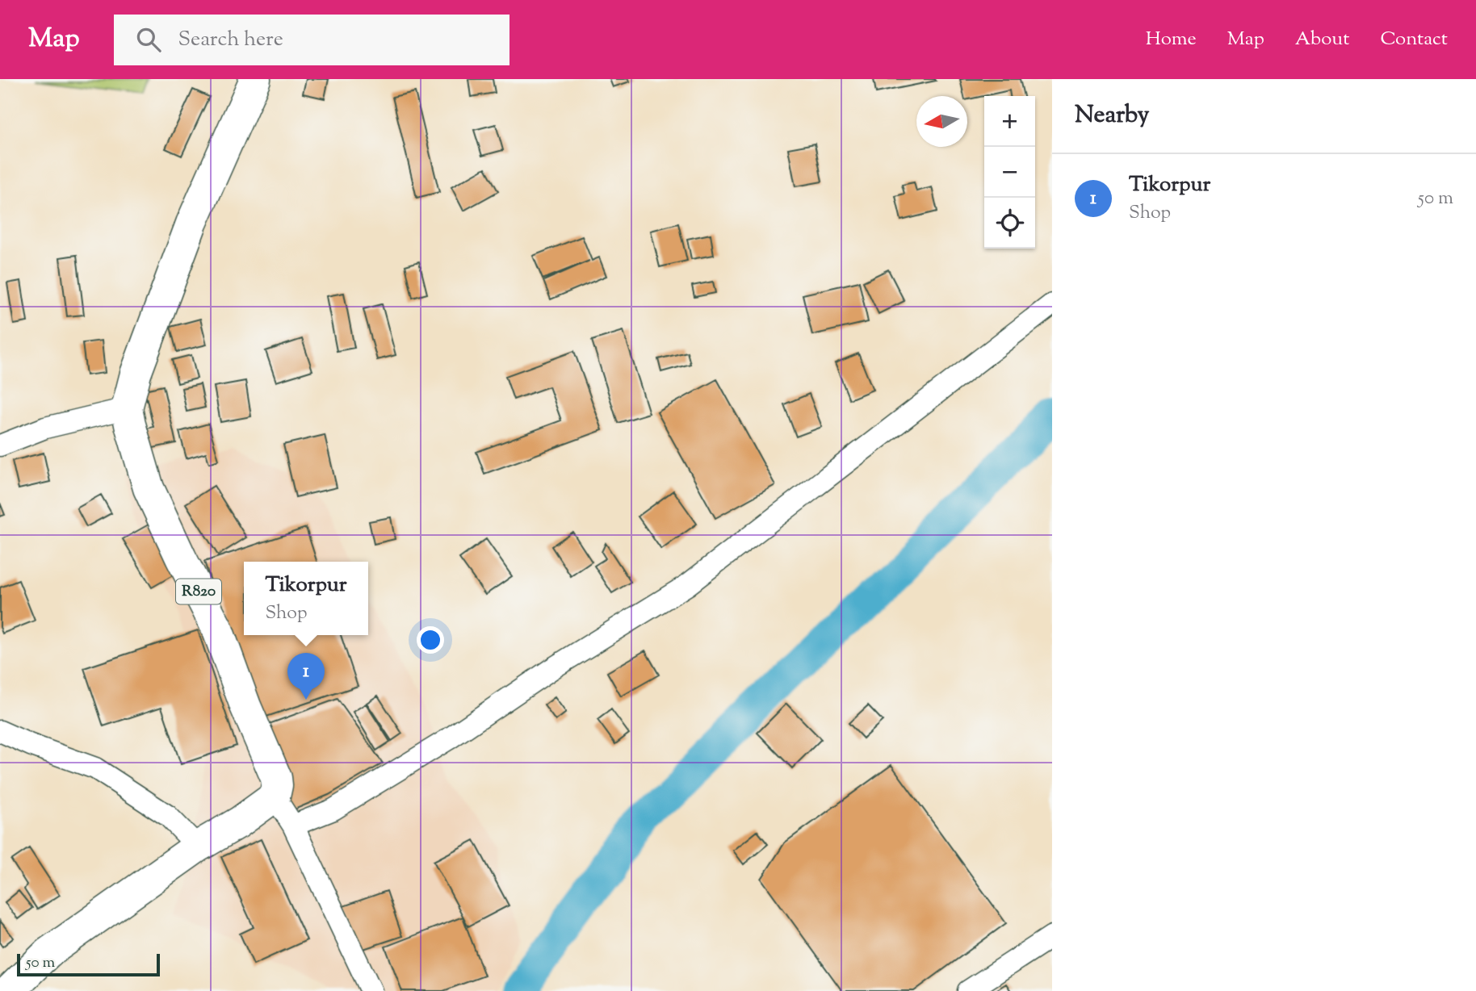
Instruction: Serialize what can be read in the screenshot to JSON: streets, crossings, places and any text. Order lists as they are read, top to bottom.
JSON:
{
  "streets": {
    "main road": ["R820"]
  },
  "scale_bar": "50 m",
  "north": "left",
  "page": {
    "header": "Map",
    "search": "Search here",
    "nav": [
      "Home",
      "Map",
      "About",
      "Contact"
    ],
    "heading": "Nearby",
    "map_buttons": ["+", "−"],
    "list": [
      {
        "mark": "1",
        "name": "Tikorpur",
        "note": "Shop",
        "value": "50 m"
      }
    ],
    "popup": ["Tikorpur", "Shop"],
    "pins": "1",
    "scale": "50 m"
  }
}
